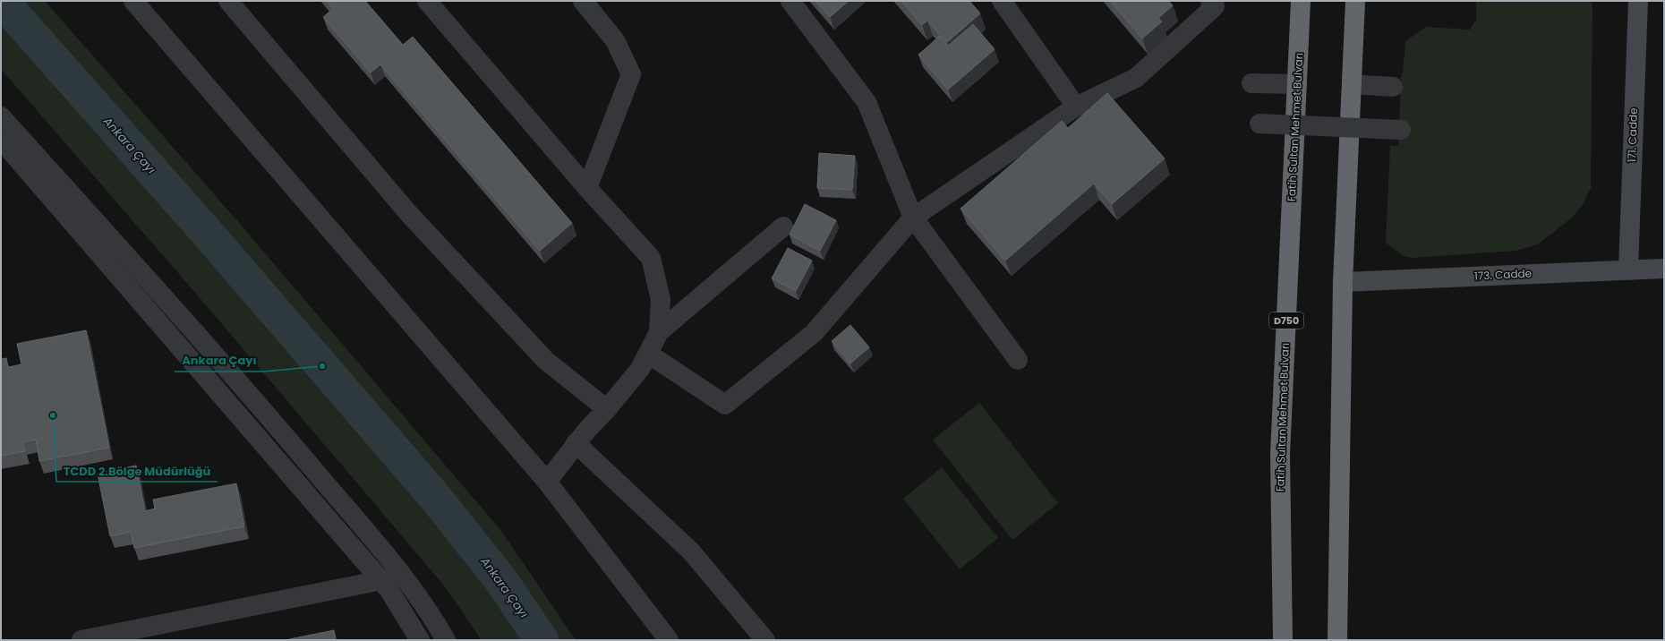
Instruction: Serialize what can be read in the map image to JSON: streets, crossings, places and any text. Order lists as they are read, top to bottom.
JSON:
{
  "streets": {
    "highway": ["Fatih Sultan Mehmet Bulvarı", "D750"],
    "street": ["171. Cadde", "173. Cadde"]
  },
  "crossings": [
    ["171. Cadde", "173. Cadde"]
  ],
  "water": ["Ankara Çayı"],
  "places": ["Ankara Çayı", "TCDD 2.Bölge Müdürlüğü"]
}
